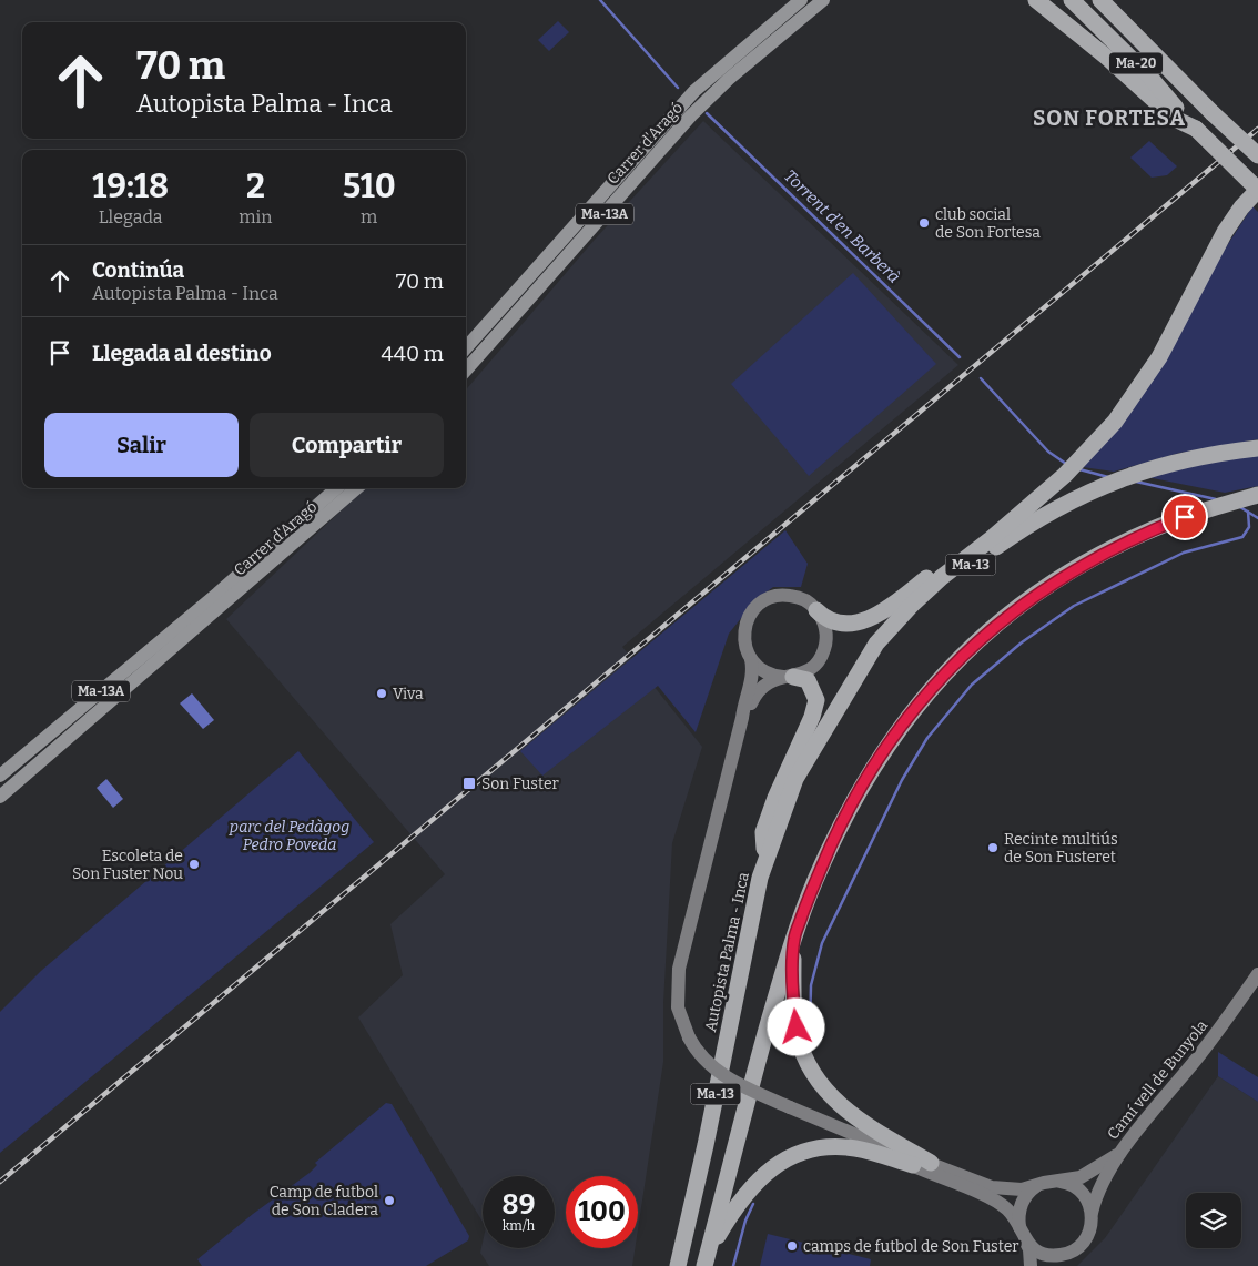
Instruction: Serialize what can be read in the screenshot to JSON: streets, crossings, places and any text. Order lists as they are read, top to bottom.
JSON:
{
  "streets": {
    "highway": ["Ma-20", "Ma-13", "Autopista Palma - Inca"],
    "main road": ["Carrer d'Aragó", "Ma-13A"],
    "street": ["Camí vell de Bunyola"]
  },
  "crossings": [
    ["Ma-13", "Autopista Palma - Inca"]
  ],
  "districts": ["SON FORTESA"],
  "water": ["Torrent d'en Barberà"],
  "parks": ["parc del Pedàgog Pedro Poveda"],
  "places": {
    "other": [
      "club social de Son Fortesa",
      "Viva",
      "Recinte multiús de Son Fusteret",
      "Escoleta de Son Fuster Nou",
      "Camp de futbol de Son Cladera",
      "camps de futbol de Son Fuster"
    ],
    "transit": ["Son Fuster"]
  },
  "page": {
    "turn": ["70 m", "Autopista Palma - Inca"],
    "eta": [
      "19:18",
      "Llegada",
      "2",
      "min",
      "510",
      "m"
    ],
    "list": [
      {
        "name": "Continúa",
        "note": "Autopista Palma - Inca",
        "value": "70 m"
      },
      {
        "name": "Llegada al destino",
        "value": "440 m"
      }
    ],
    "buttons": ["Salir", "Compartir"],
    "speed": "89 km/h",
    "limit": "100"
  }
}
